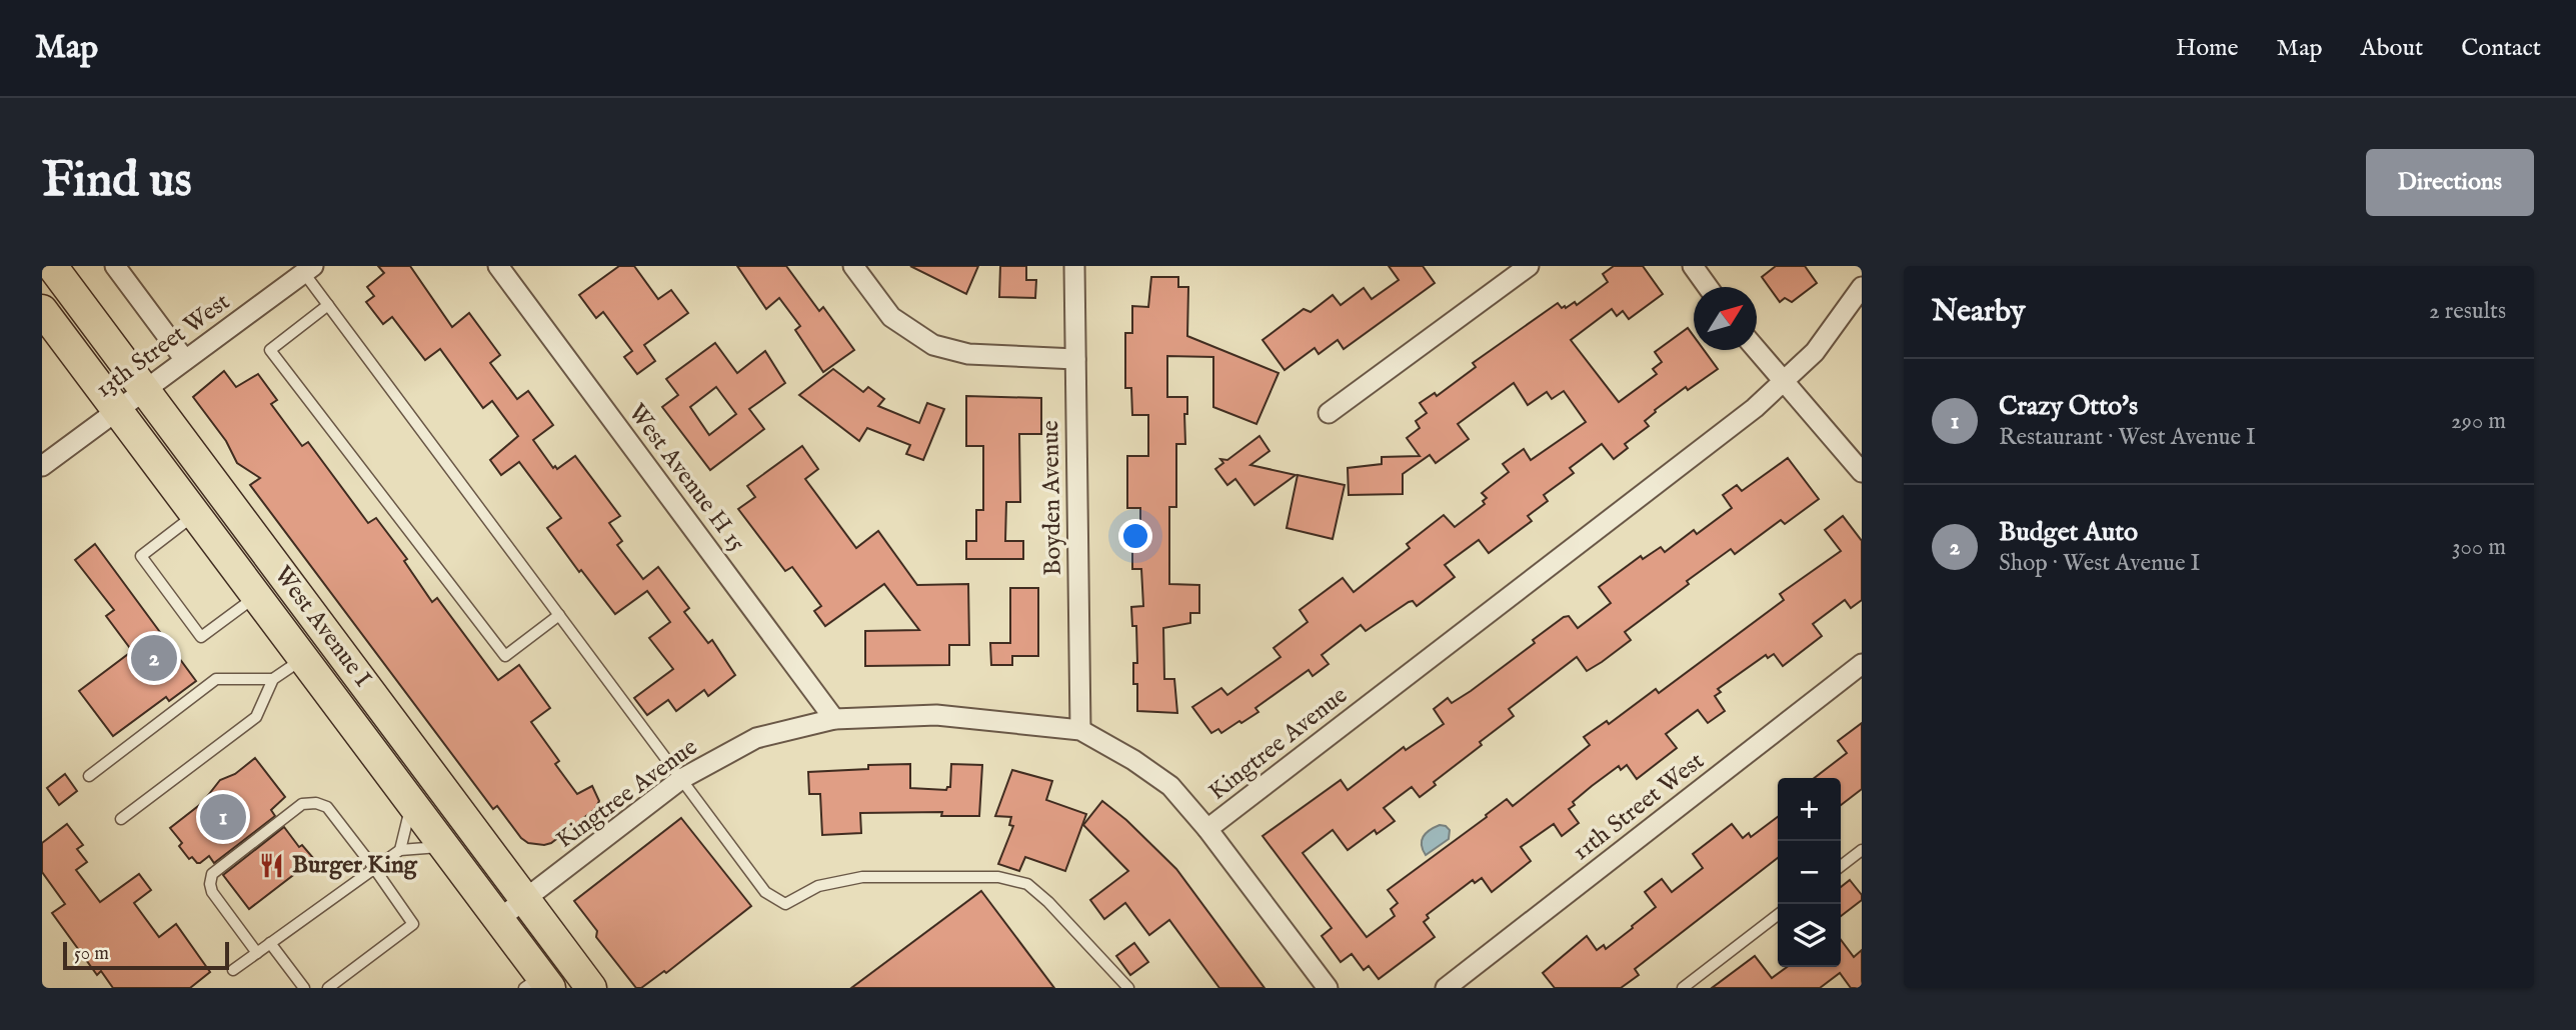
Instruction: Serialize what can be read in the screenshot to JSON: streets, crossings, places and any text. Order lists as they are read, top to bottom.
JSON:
{
  "streets": {
    "main road": ["West Avenue I"],
    "street": [
      "13th Street West",
      "West Avenue H 15",
      "Boyden Avenue",
      "Kingtree Avenue",
      "11th Street West"
    ]
  },
  "crossings": [
    ["13th Street West", "West Avenue I"],
    ["West Avenue H 15", "Kingtree Avenue"],
    ["Boyden Avenue", "Kingtree Avenue"],
    ["West Avenue I", "Kingtree Avenue"]
  ],
  "places": {
    "restaurant": ["Burger King"]
  },
  "scale_bar": "50 m",
  "north": "top right",
  "page": {
    "header": "Map",
    "nav": [
      "Home",
      "Map",
      "About",
      "Contact"
    ],
    "buttons": "Directions",
    "title": "Find us",
    "heading": ["Nearby", "2 results"],
    "list": [
      {
        "mark": "1",
        "name": "Crazy Otto's",
        "note": "Restaurant · West Avenue I",
        "value": "290 m"
      },
      {
        "mark": "2",
        "name": "Budget Auto",
        "note": "Shop · West Avenue I",
        "value": "300 m"
      }
    ],
    "pins": ["2", "1"],
    "map_buttons": ["+", "−"],
    "scale": "50 m"
  }
}
